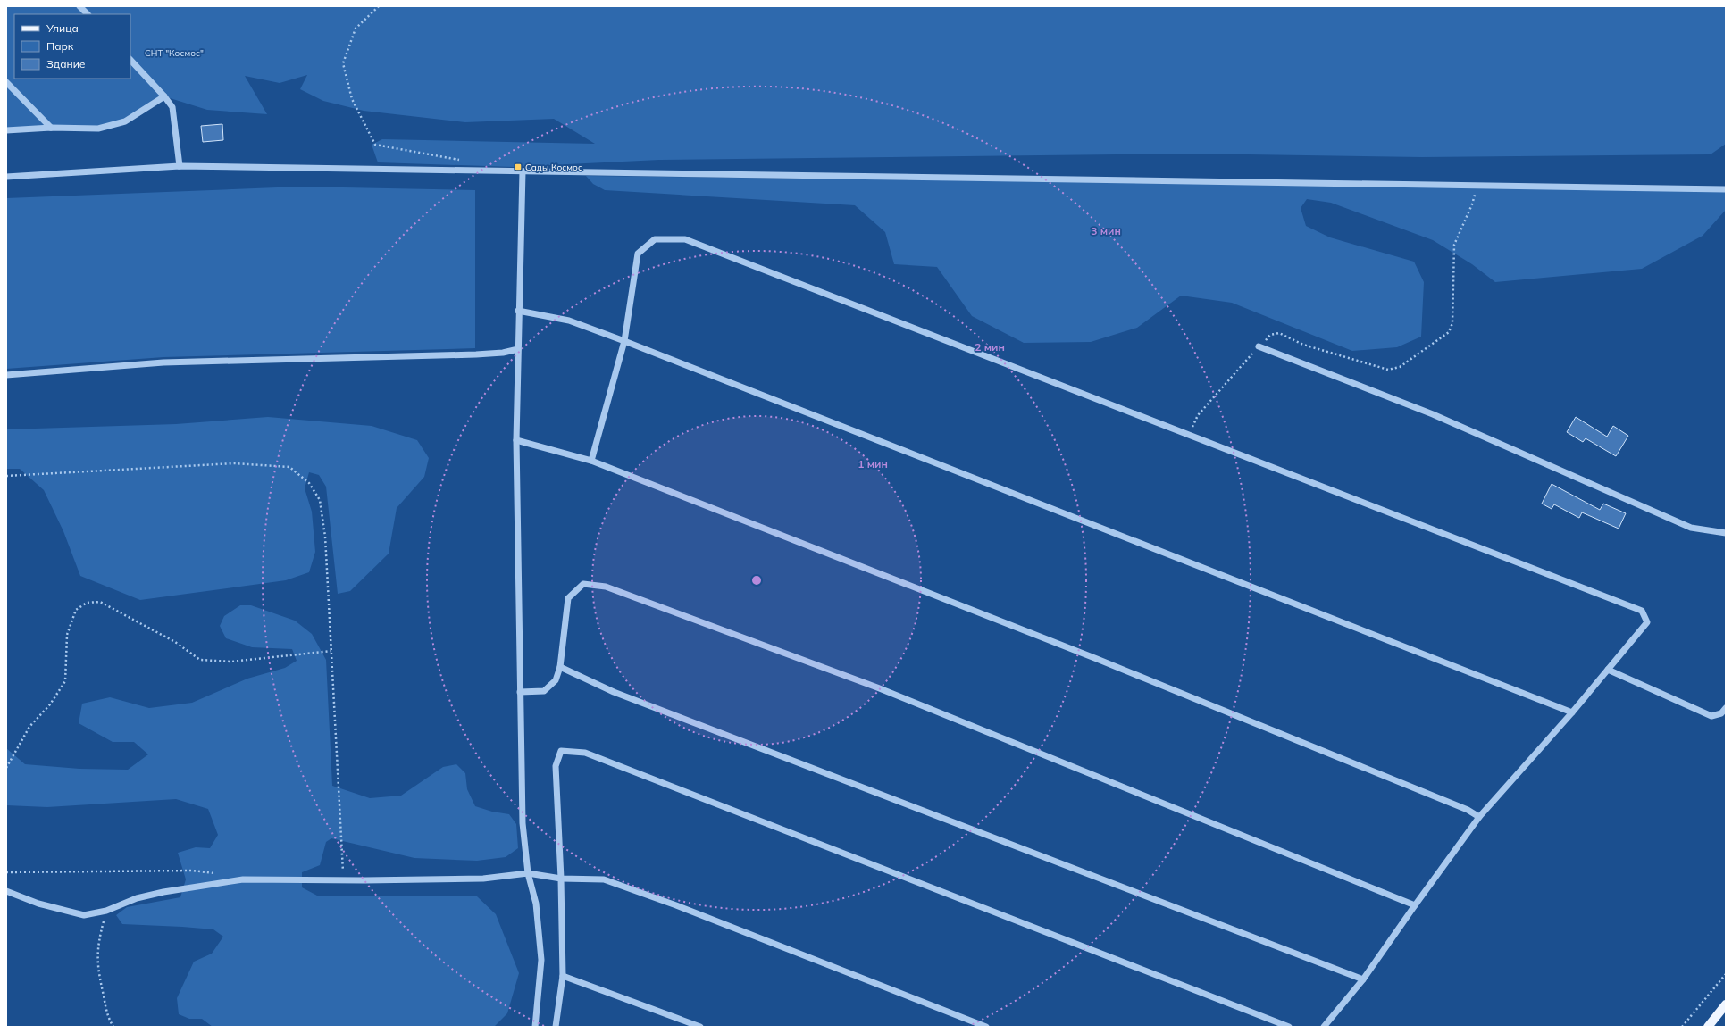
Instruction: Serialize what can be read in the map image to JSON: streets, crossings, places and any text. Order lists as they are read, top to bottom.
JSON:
{
  "parks": ["СНТ \"Космос\""],
  "places": {
    "transit": ["Сады Космос"]
  },
  "legend": ["Улица", "Парк", "Здание"],
  "rings": ["3 мин", "2 мин", "1 мин"]
}
